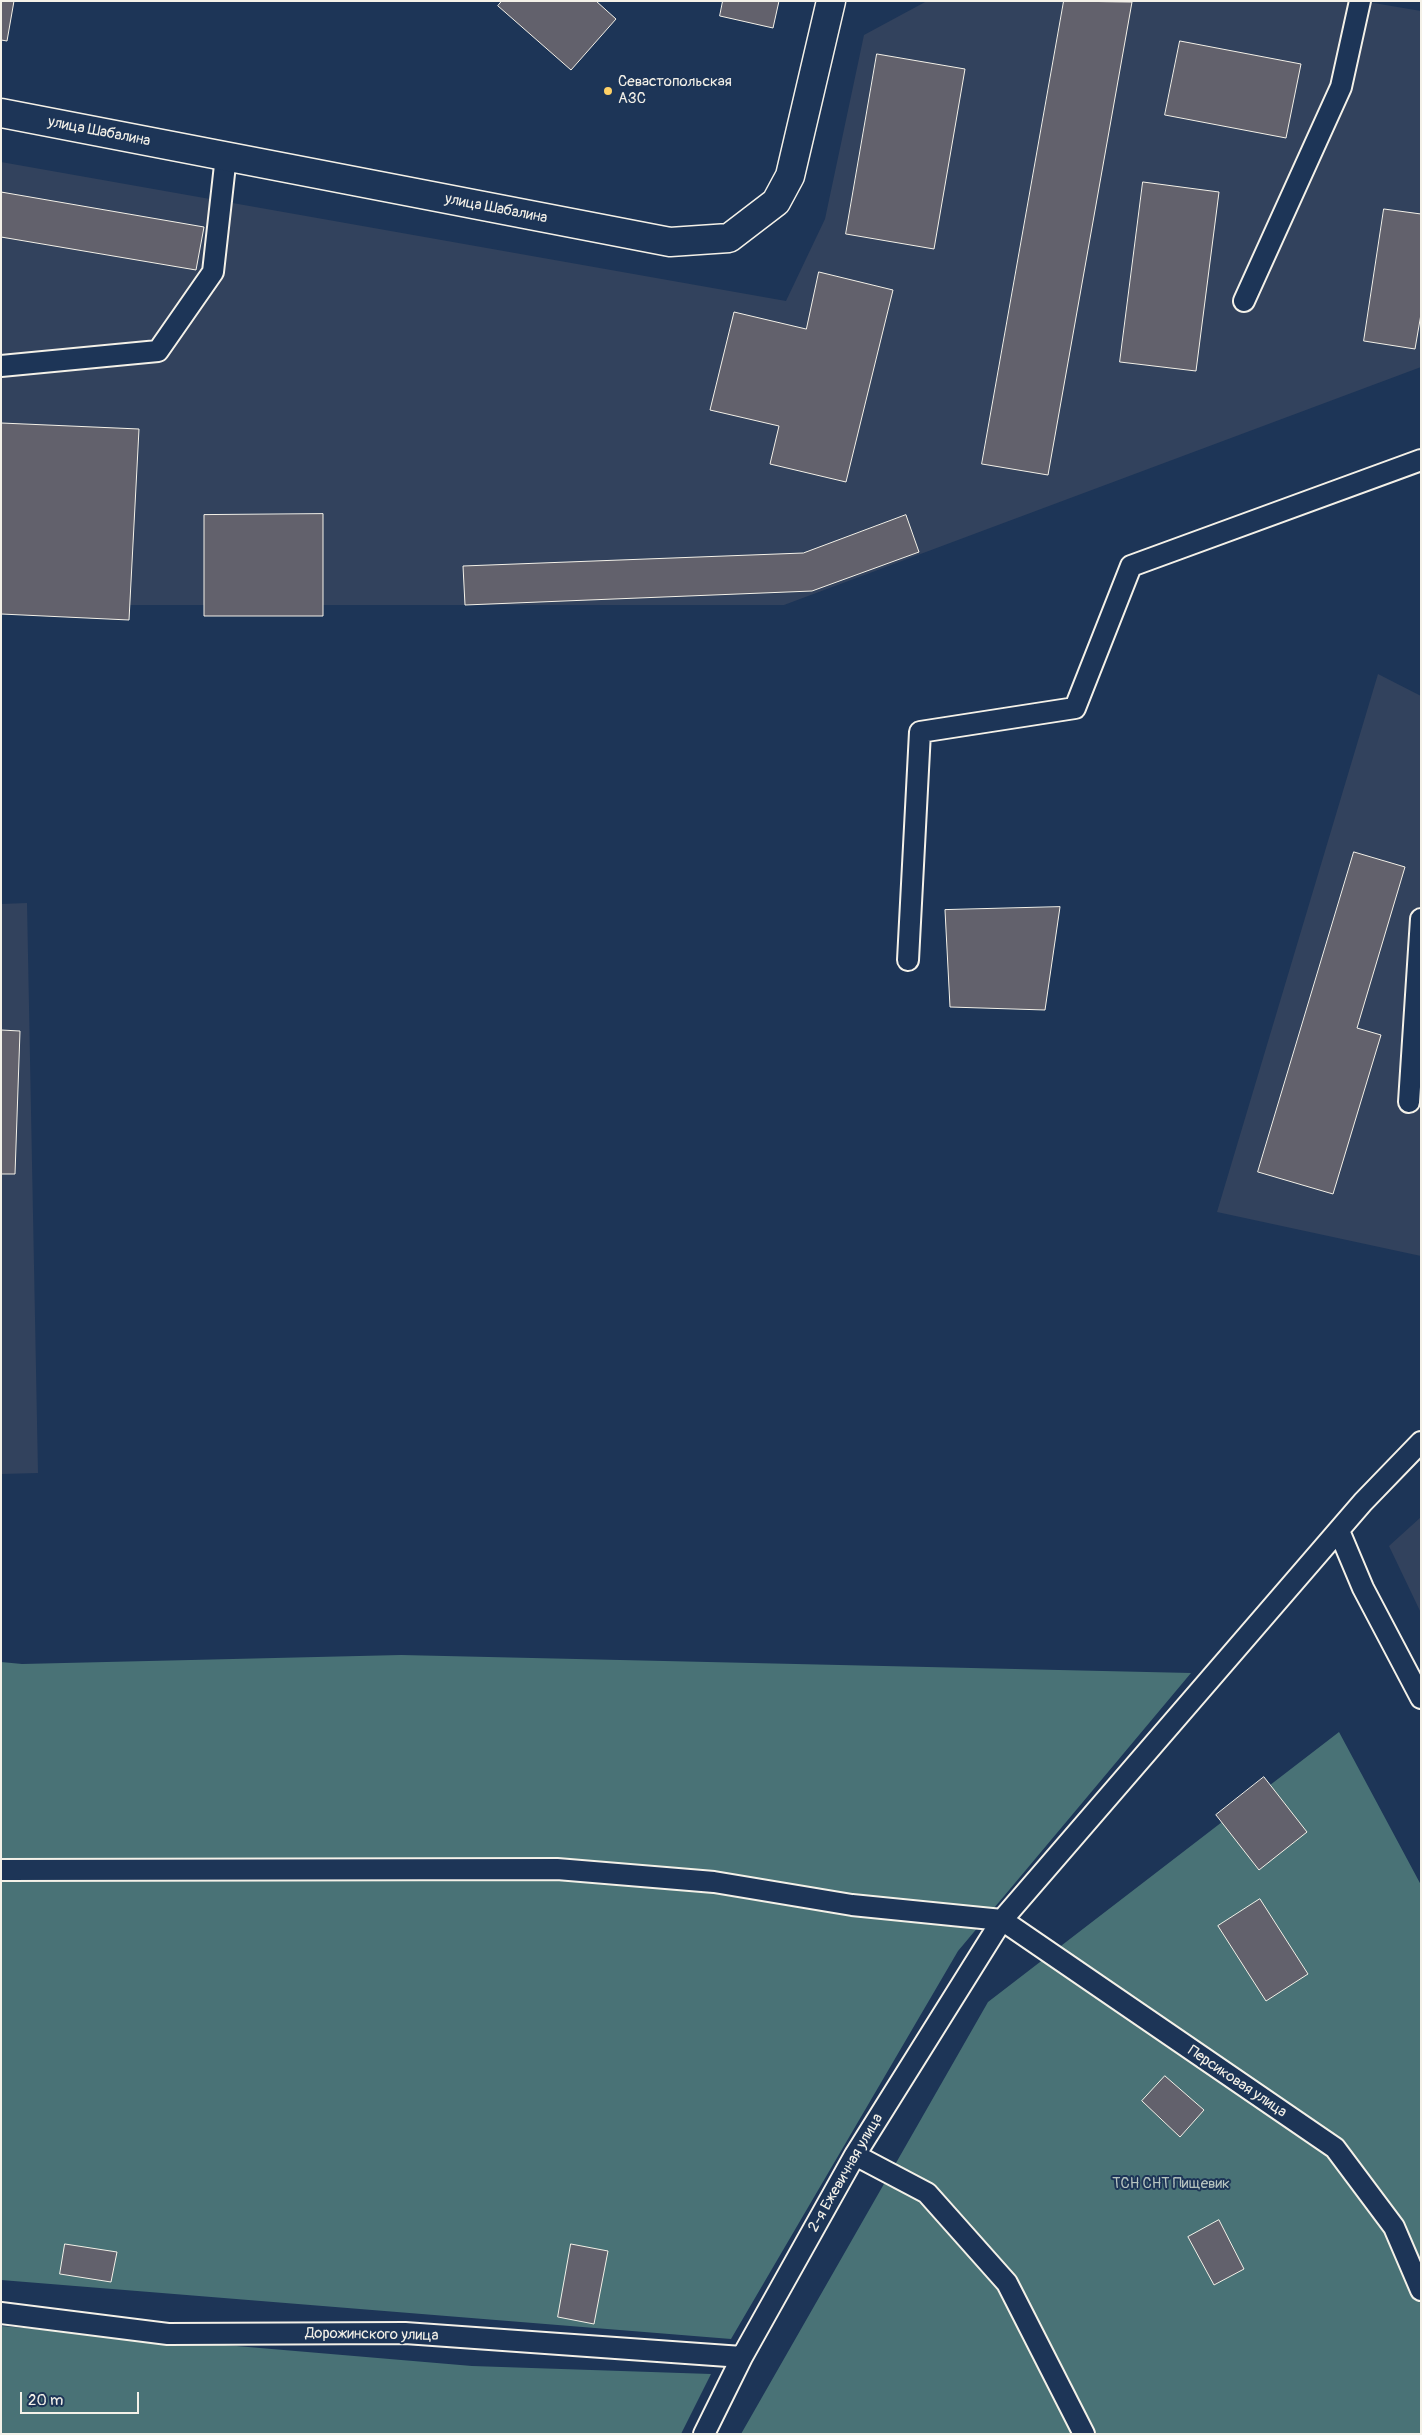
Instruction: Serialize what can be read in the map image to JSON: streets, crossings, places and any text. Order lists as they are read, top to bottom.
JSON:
{
  "streets": {
    "main road": ["улица Шабалина"],
    "lane": ["Персиковая улица", "2-я Ежевичная улица", "Дорожинского улица"]
  },
  "crossings": [
    ["Персиковая улица", "2-я Ежевичная улица"],
    ["2-я Ежевичная улица", "Дорожинского улица"]
  ],
  "parks": ["ТСН СНТ Пищевик"],
  "places": ["Севастопольская АЗС"],
  "scale_bar": "20 m"
}
